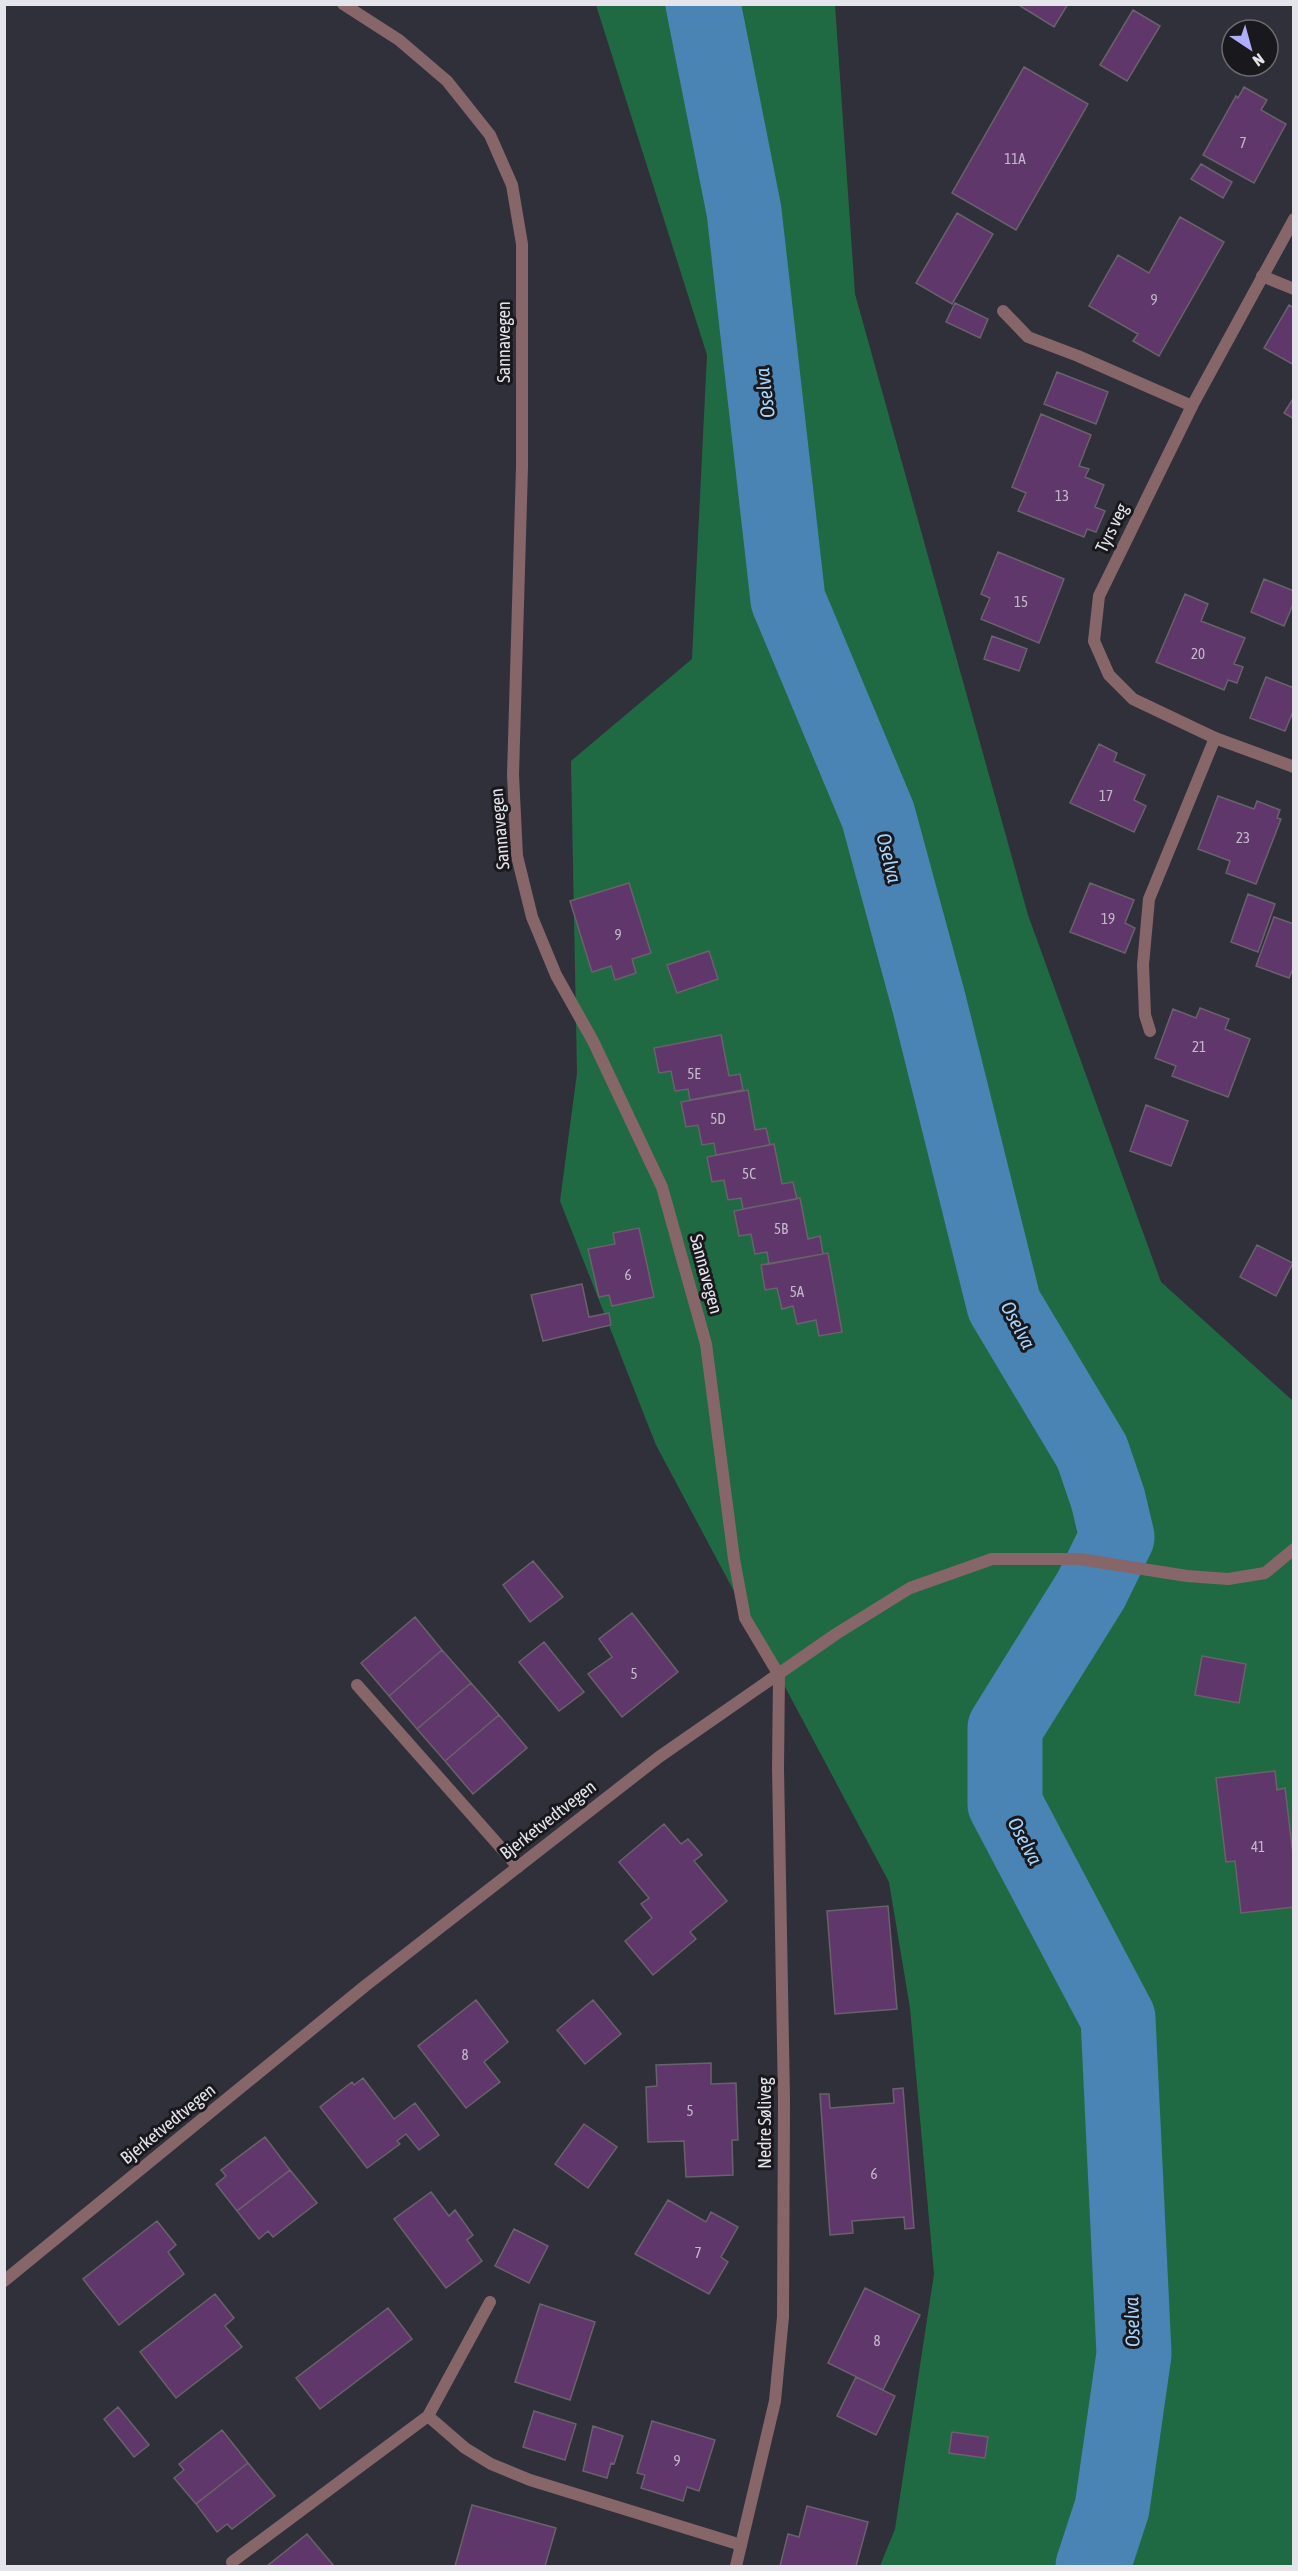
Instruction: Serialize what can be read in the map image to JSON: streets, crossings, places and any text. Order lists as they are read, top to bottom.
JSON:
{
  "streets": {
    "street": [
      "Sannavegen",
      "Tyrs veg",
      "Bjerketvedtvegen",
      "Nedre Søliveg"
    ]
  },
  "crossings": [
    ["Sannavegen", "Bjerketvedtvegen"],
    ["Sannavegen", "Nedre Søliveg"],
    ["Bjerketvedtvegen", "Nedre Søliveg"]
  ],
  "water": ["Oselva"],
  "house_numbers": [
    "7",
    "11A",
    "9",
    "13",
    "15",
    "20",
    "17",
    "23",
    "19",
    "9",
    "21",
    "5E",
    "5D",
    "5C",
    "5B",
    "6",
    "5A",
    "5",
    "41",
    "8",
    "5",
    "6",
    "7",
    "8",
    "9"
  ],
  "north": "bottom right"
}
